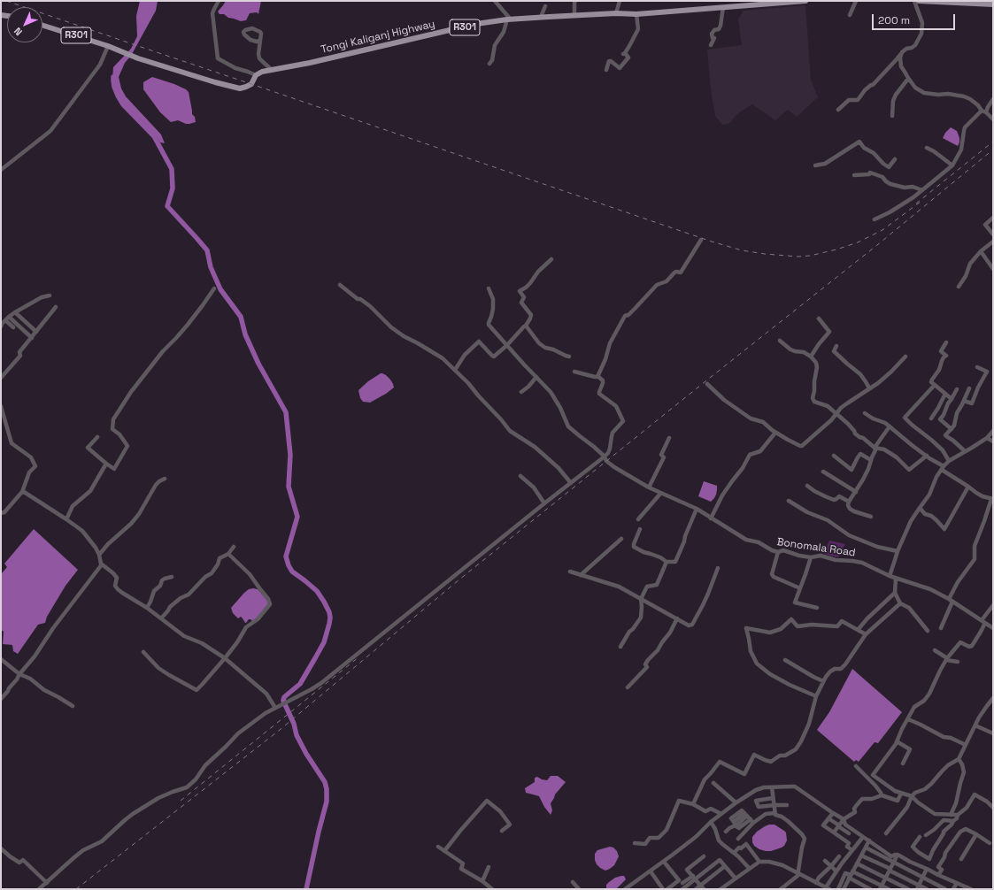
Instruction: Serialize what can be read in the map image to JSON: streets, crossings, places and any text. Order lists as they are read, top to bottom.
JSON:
{
  "streets": {
    "main road": ["R301", "Tongi Kaliganj Highway"],
    "street": ["Bonomala Road"]
  },
  "scale_bar": "200 m",
  "north": "bottom left"
}
